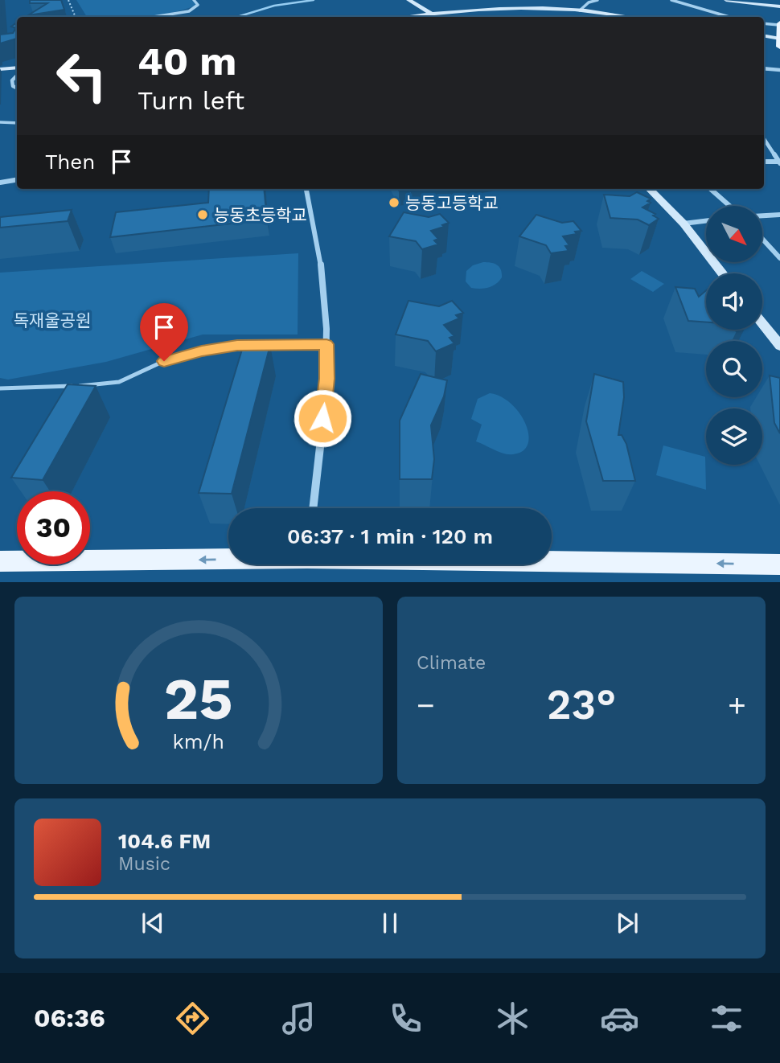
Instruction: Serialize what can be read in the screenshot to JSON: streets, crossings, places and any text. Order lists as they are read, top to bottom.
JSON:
{
  "parks": ["독재울공원"],
  "places": ["능동고등학교", "능동초등학교"],
  "north": "bottom right",
  "page": {
    "turn": ["40 m", "Turn left"],
    "then": "Then",
    "limit": "30",
    "trip": "06:37 · 1 min · 120 m",
    "tile": "Climate",
    "heat": ["−", "23°", "+"],
    "song": ["104.6 FM", "Music"],
    "tabs": "06:36",
    "gauge": ["25", "km/h"]
  }
}
